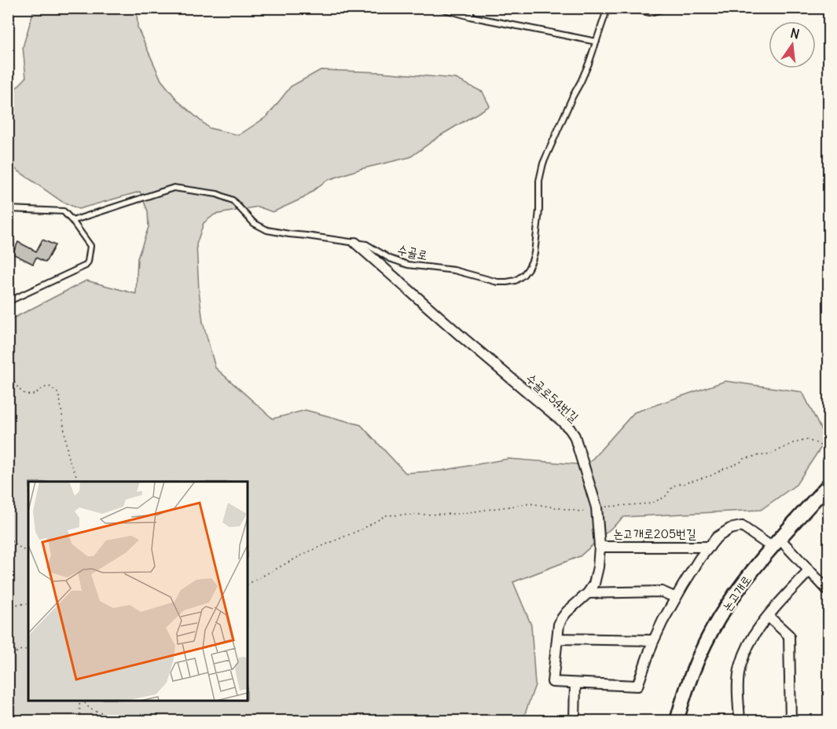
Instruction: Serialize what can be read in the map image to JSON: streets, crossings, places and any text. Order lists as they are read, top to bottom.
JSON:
{
  "streets": {
    "main road": ["논고개로"],
    "street": ["수골로54번길", "논고개로205번길"],
    "lane": ["수골로"]
  },
  "crossings": [
    ["수골로", "수골로54번길"],
    ["수골로54번길", "논고개로205번길"],
    ["논고개로205번길", "논고개로"]
  ],
  "north": "top"
}
